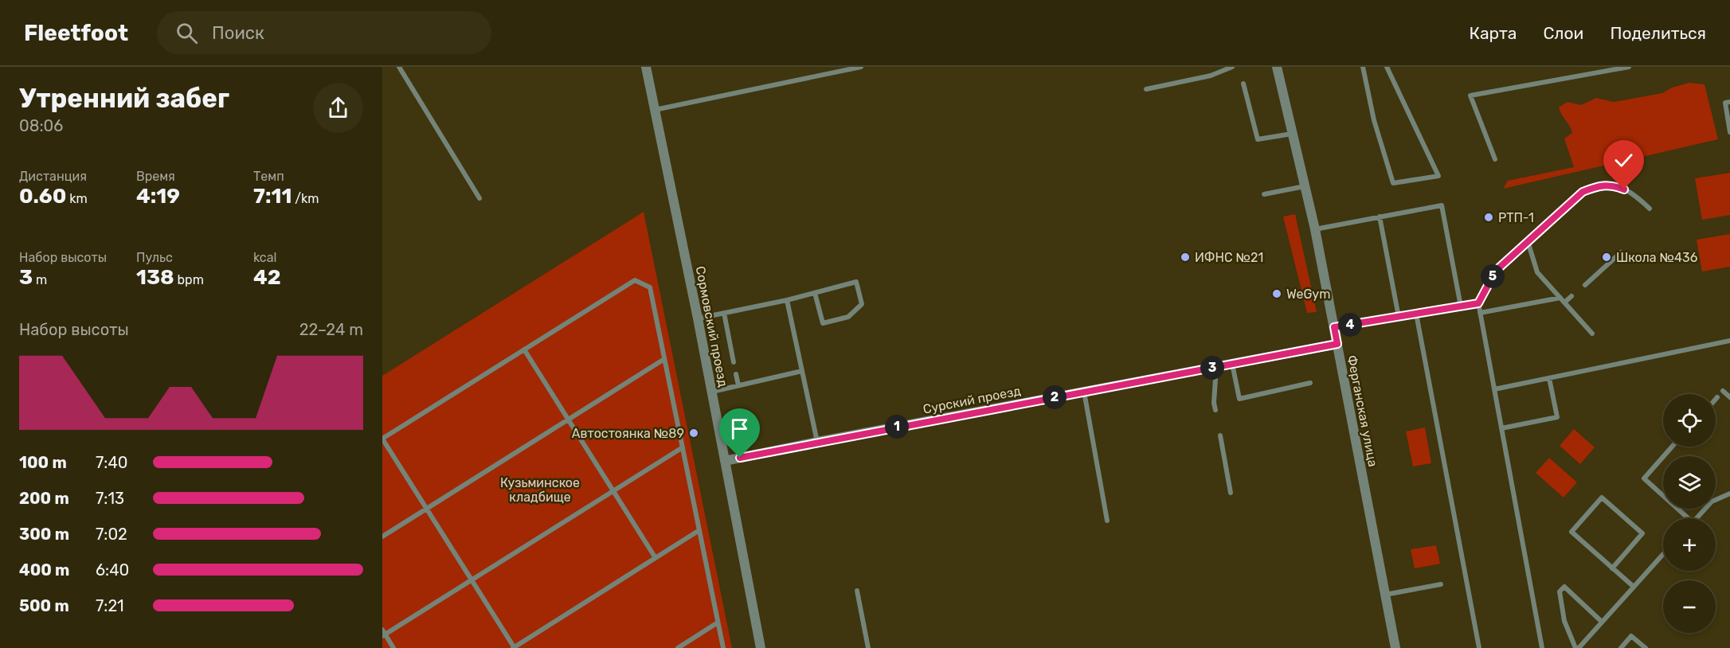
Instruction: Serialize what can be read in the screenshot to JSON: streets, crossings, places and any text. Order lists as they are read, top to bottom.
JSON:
{
  "streets": {
    "street": ["Сормовский проезд", "Сурский проезд", "Ферганская улица"]
  },
  "crossings": [
    ["Сормовский проезд", "Сурский проезд"],
    ["Сурский проезд", "Ферганская улица"]
  ],
  "parks": ["Кузьминское кладбище"],
  "places": [
    "РТП-1",
    "ИФНС №21",
    "Школа №436",
    "WeGym",
    "Автостоянка №89"
  ],
  "page": {
    "header": "Fleetfoot",
    "search": "Поиск",
    "nav": ["Карта", "Слои", "Поделиться"],
    "heading": ["Утренний забег", "08:06"],
    "stats": [
      ["Дистанция", "0.60 km"],
      ["Время", "4:19"],
      ["Темп", "7:11 /km"],
      ["Набор высоты", "3 m"],
      ["Пульс", "138 bpm"],
      ["kcal", "42"]
    ],
    "pins": [
      "5",
      "4",
      "3",
      "2",
      "1"
    ],
    "chart": ["Набор высоты", "22–24 m"],
    "map_buttons": ["+", "−"],
    "list": [
      {
        "name": "100 m",
        "note": "7:40"
      },
      {
        "name": "200 m",
        "note": "7:13"
      },
      {
        "name": "300 m",
        "note": "7:02"
      },
      {
        "name": "400 m",
        "note": "6:40"
      },
      {
        "name": "500 m",
        "note": "7:21"
      }
    ]
  }
}
